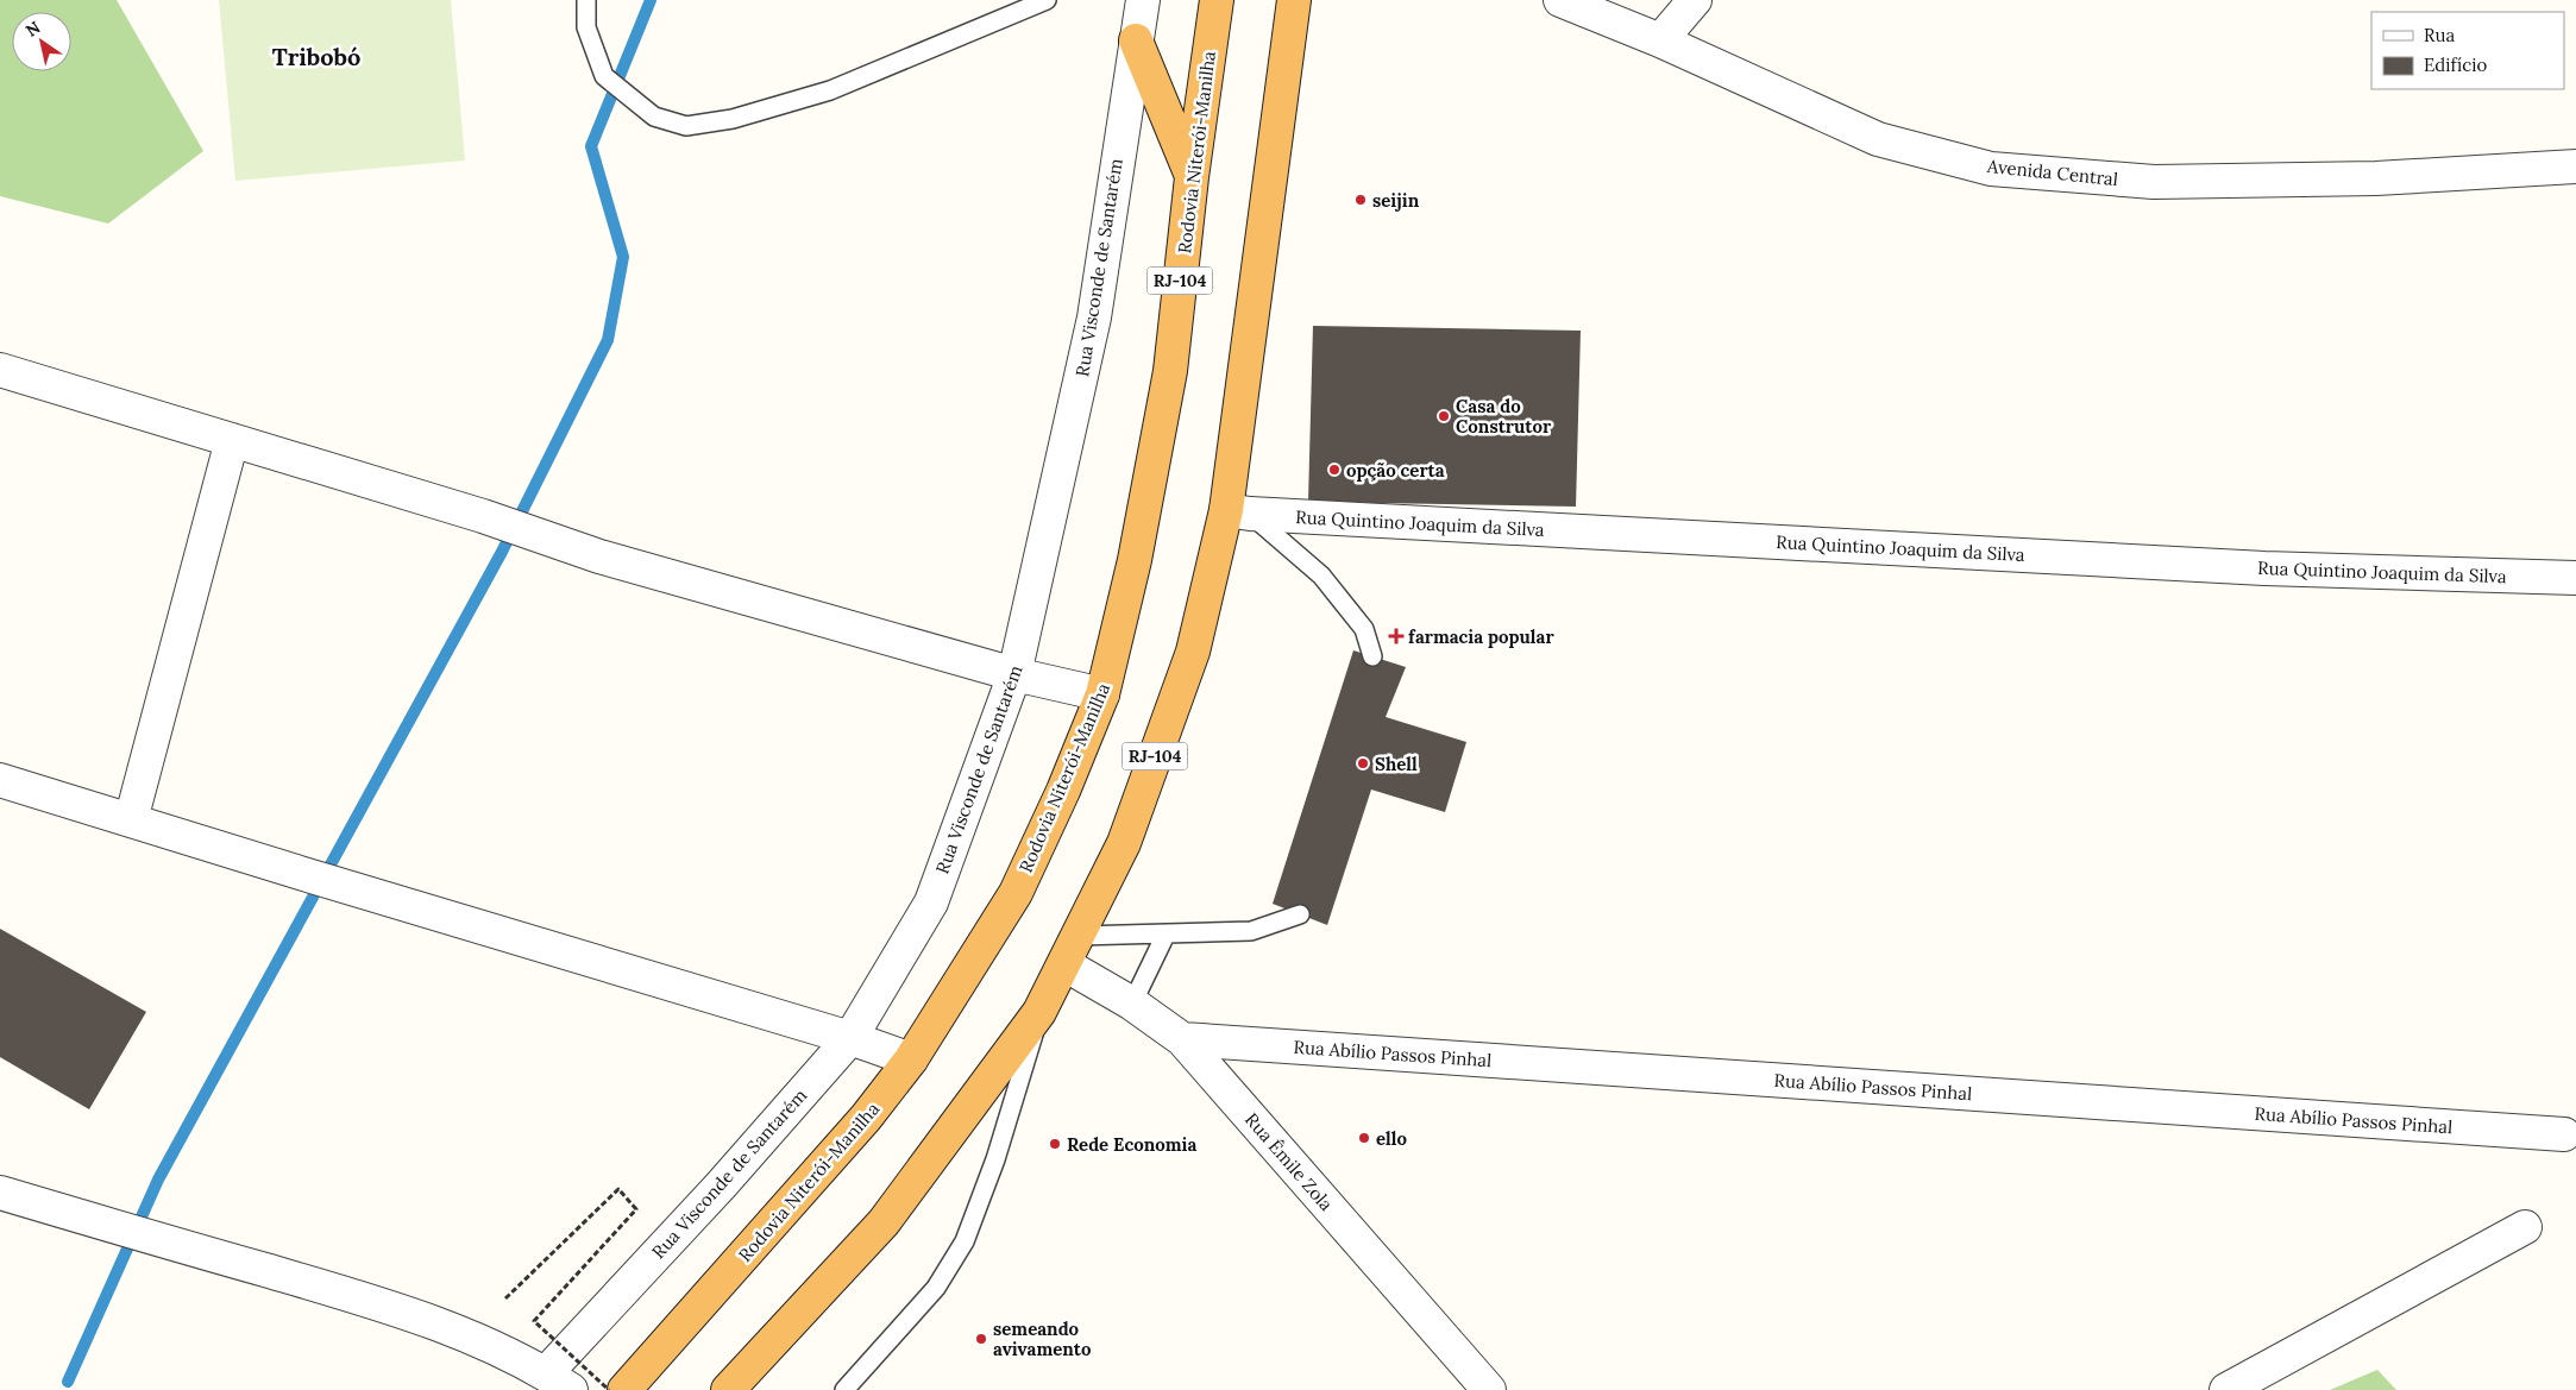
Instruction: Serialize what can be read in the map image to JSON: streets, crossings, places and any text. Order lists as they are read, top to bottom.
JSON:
{
  "streets": {
    "highway": ["Rodovia Niterói-Manilha", "RJ-104"],
    "street": [
      "Avenida Central",
      "Rua Visconde de Santarém",
      "Rua Quintino Joaquim da Silva",
      "Rua Abílio Passos Pinhal",
      "Rua Êmile Zola"
    ]
  },
  "crossings": [
    ["RJ-104", "Rua Quintino Joaquim da Silva"],
    ["RJ-104", "Rua Êmile Zola"],
    ["Rua Abílio Passos Pinhal", "Rua Êmile Zola"]
  ],
  "districts": ["Tribobó"],
  "places": {
    "other": [
      "seijin",
      "Casa do Construtor",
      "opção certa",
      "Shell",
      "ello",
      "Rede Economia",
      "semeando avivamento"
    ],
    "health": ["farmacia popular"]
  },
  "legend": ["Rua", "Edifício"],
  "north": "top left"
}
